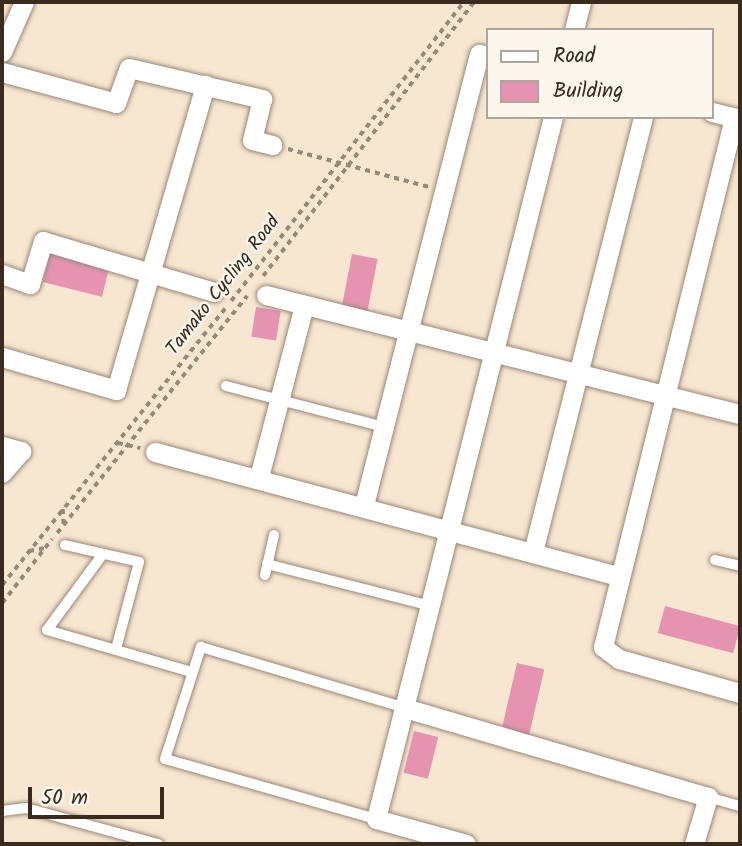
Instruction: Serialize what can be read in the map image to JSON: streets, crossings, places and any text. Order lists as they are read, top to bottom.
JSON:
{
  "streets": {
    "path": ["Tamako Cycling Road"]
  },
  "legend": ["Road", "Building"],
  "scale_bar": "50 m"
}
